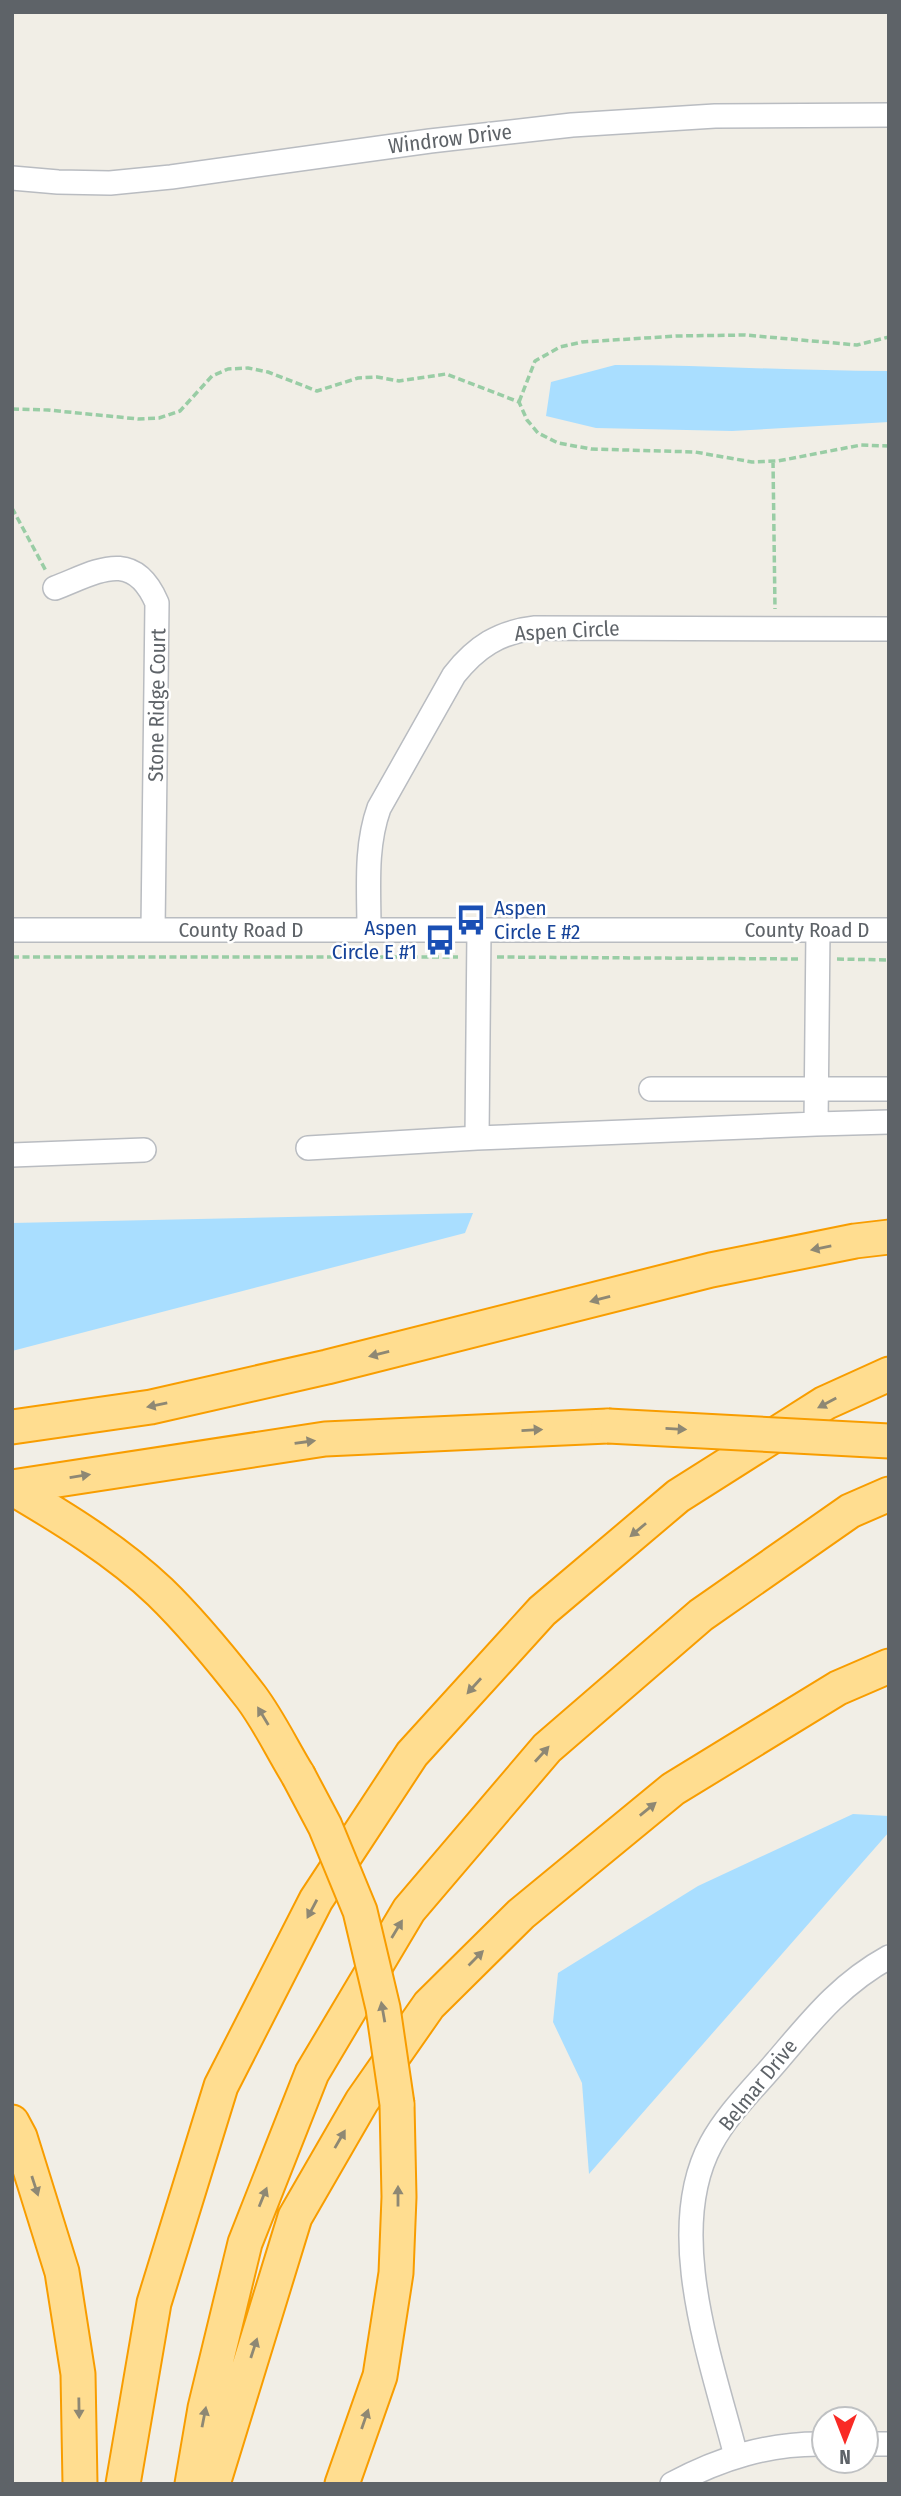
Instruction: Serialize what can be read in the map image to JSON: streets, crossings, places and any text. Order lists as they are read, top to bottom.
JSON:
{
  "streets": {
    "street": [
      "Windrow Drive",
      "Aspen Circle",
      "Stone Ridge Court",
      "County Road D",
      "Belmar Drive"
    ]
  },
  "crossings": [
    ["Aspen Circle", "County Road D"],
    ["Stone Ridge Court", "County Road D"]
  ],
  "places": {
    "bus stop": ["Aspen Circle E #2", "Aspen Circle E #1"]
  },
  "north": "bottom"
}
